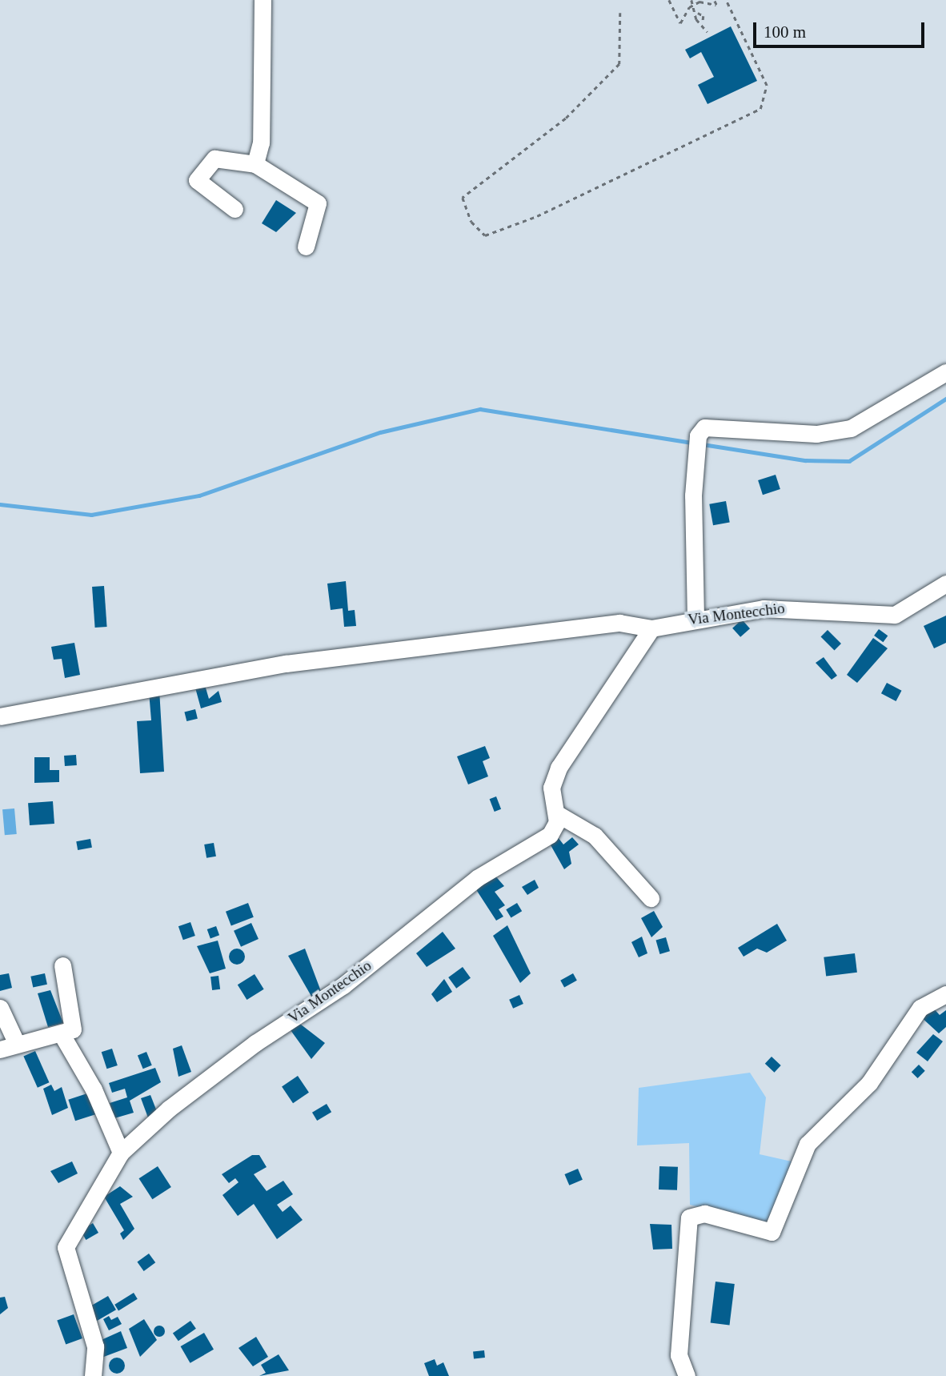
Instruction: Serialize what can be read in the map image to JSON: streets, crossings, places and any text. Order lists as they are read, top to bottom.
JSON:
{
  "streets": {
    "street": ["Via Montecchio"]
  },
  "scale_bar": "100 m"
}
